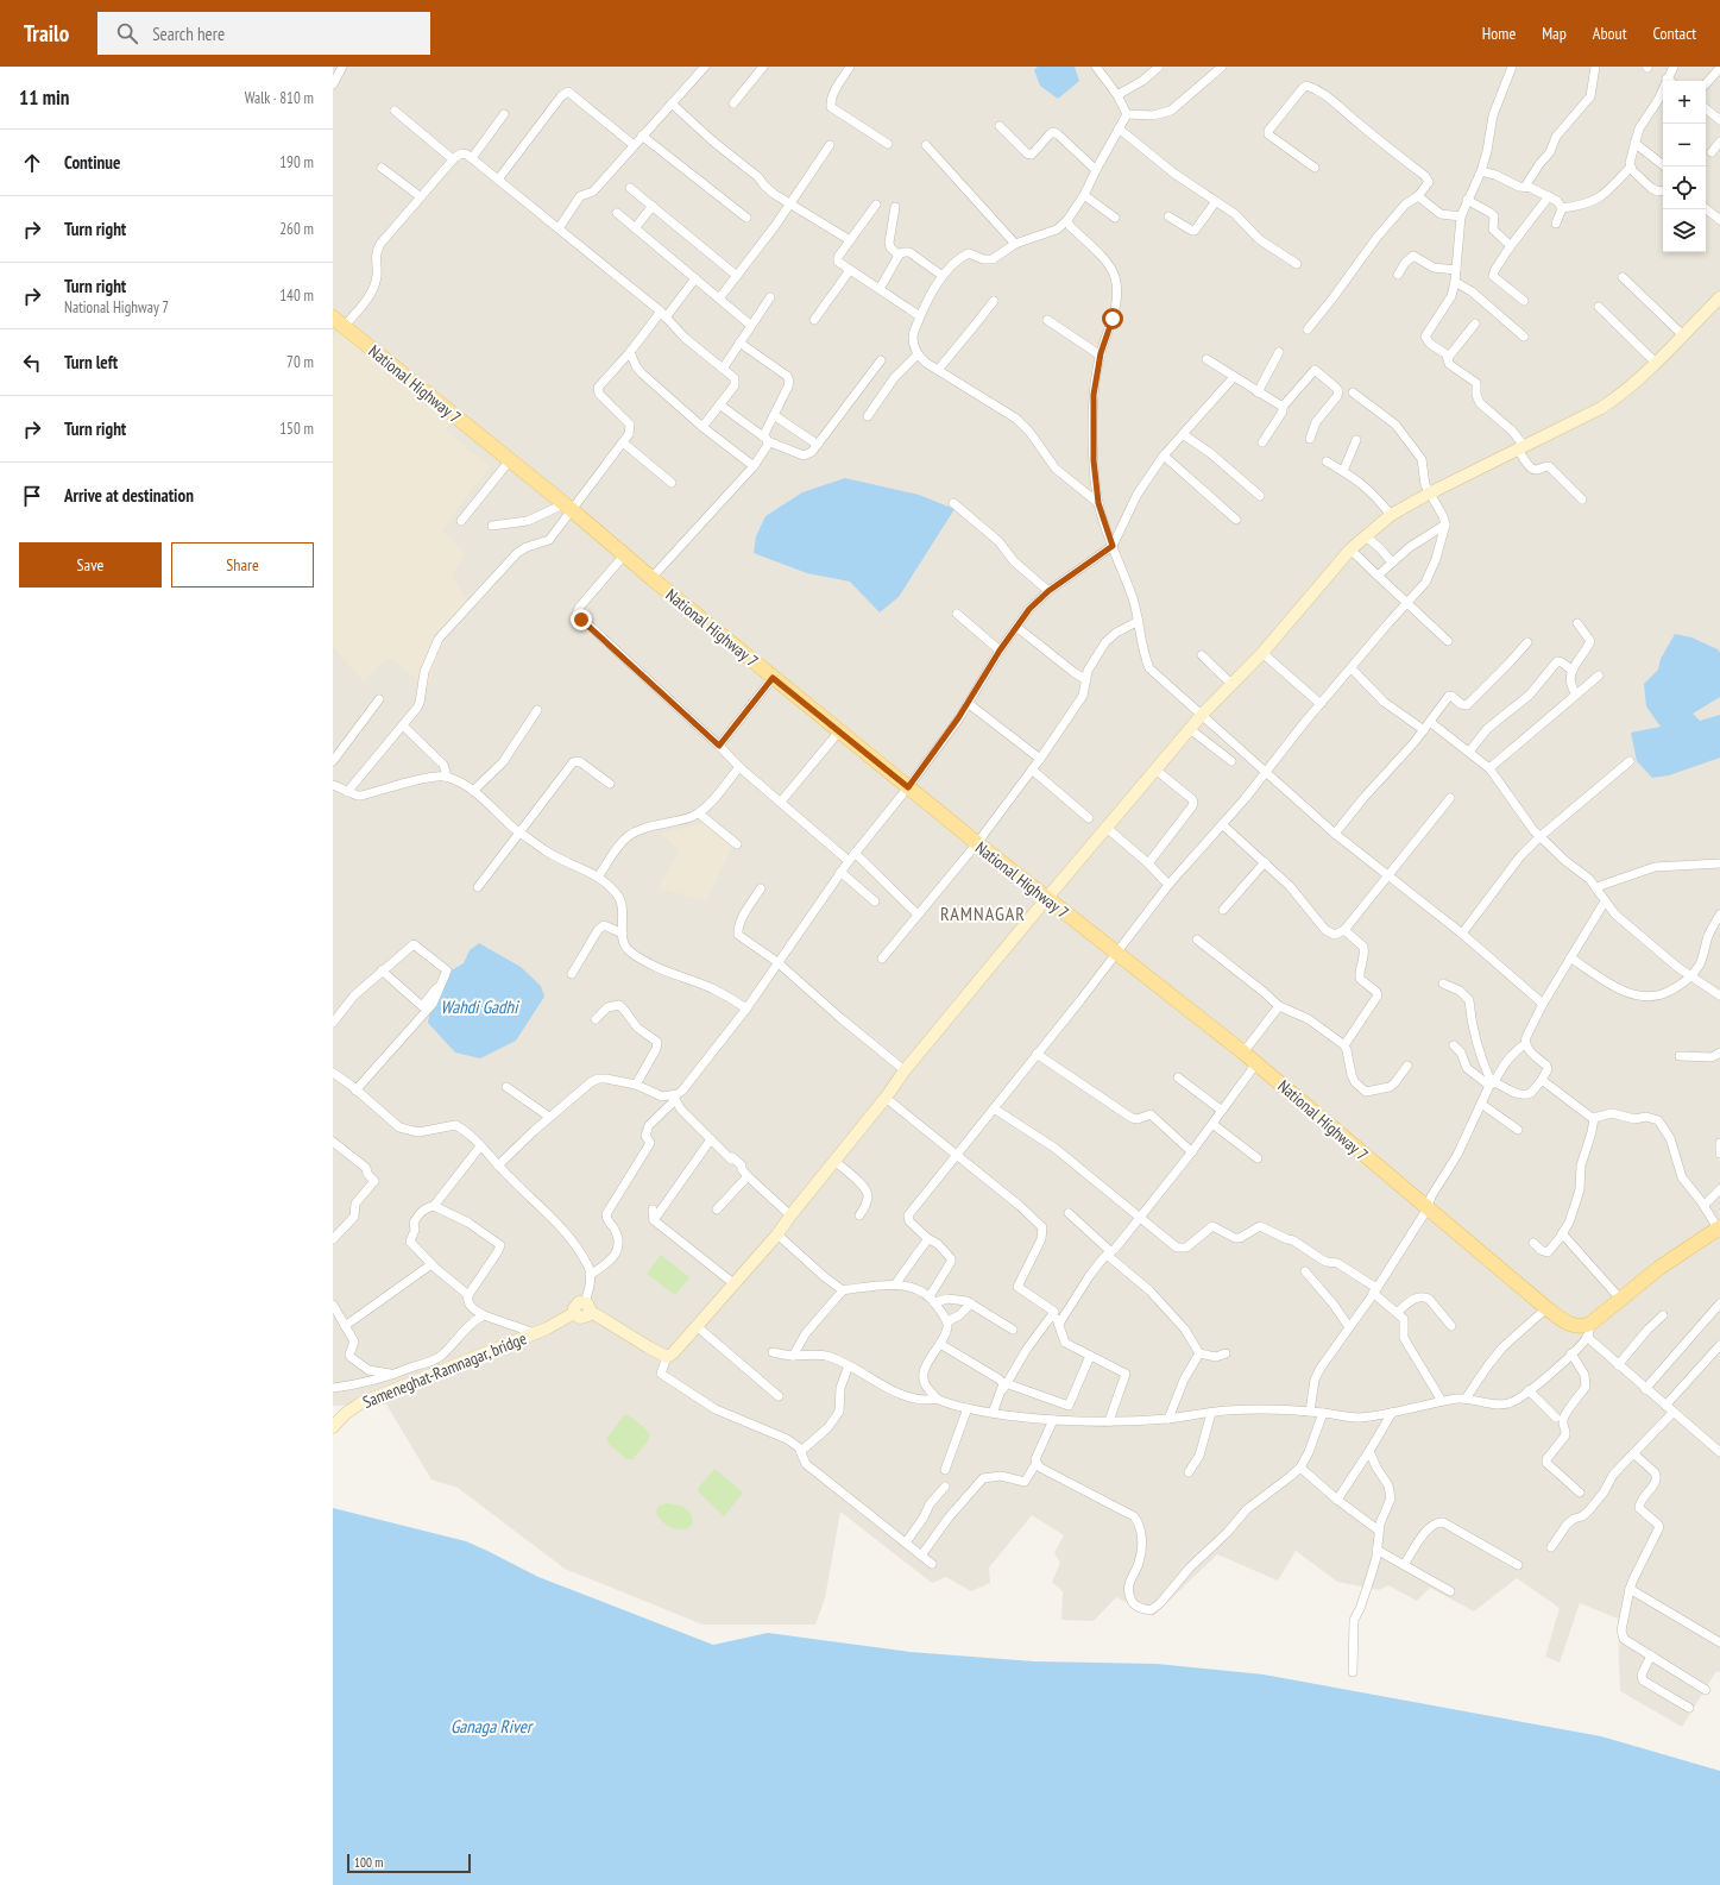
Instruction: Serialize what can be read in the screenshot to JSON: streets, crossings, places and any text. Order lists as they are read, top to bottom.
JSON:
{
  "streets": {
    "main road": ["National Highway 7", "Sameneghat-Ramnagar, bridge"]
  },
  "districts": ["RAMNAGAR"],
  "water": ["Wahdi Gadhi", "Ganaga River"],
  "scale_bar": "100 m",
  "page": {
    "header": "Trailo",
    "search": "Search here",
    "nav": [
      "Home",
      "Map",
      "About",
      "Contact"
    ],
    "heading": ["11 min", "Walk · 810 m"],
    "map_buttons": ["+", "−"],
    "list": [
      ["Continue", "190 m"],
      ["Turn right", "260 m"],
      ["Turn right", "National Highway 7", "140 m"],
      ["Turn left", "70 m"],
      ["Turn right", "150 m"],
      "Arrive at destination"
    ],
    "buttons": ["Save", "Share"],
    "scale": "100 m"
  }
}
